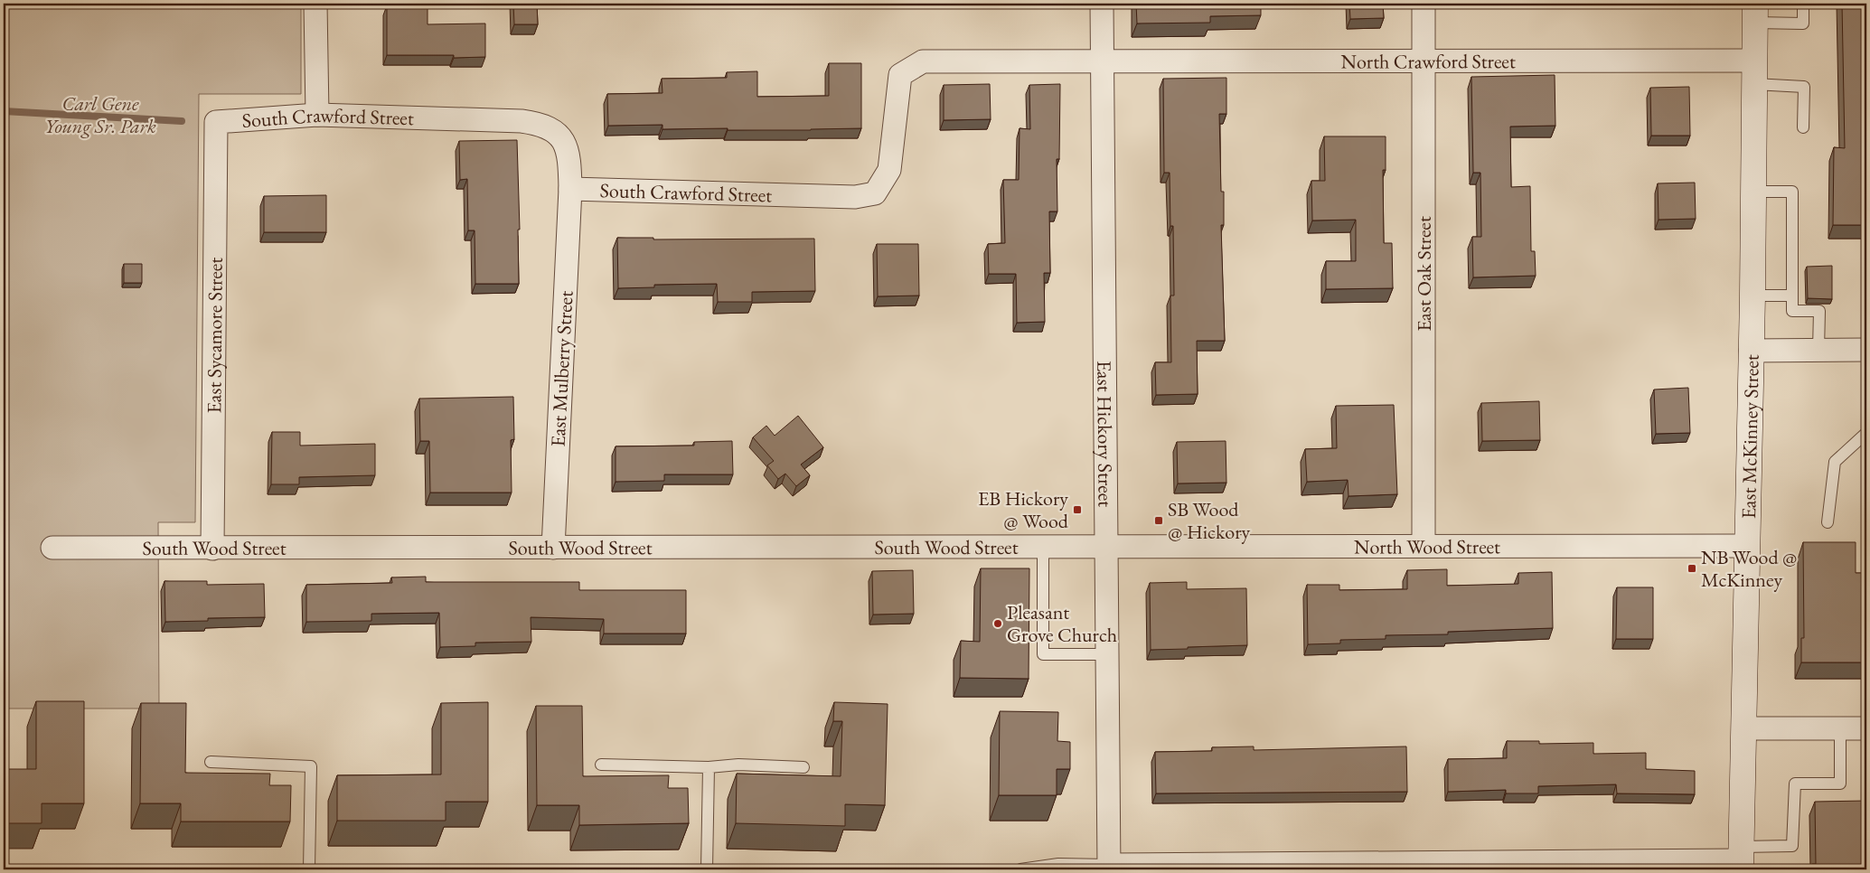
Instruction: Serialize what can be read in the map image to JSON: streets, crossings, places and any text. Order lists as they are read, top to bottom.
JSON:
{
  "streets": {
    "main road": ["East McKinney Street"],
    "street": [
      "North Crawford Street",
      "South Crawford Street",
      "East Oak Street",
      "East Sycamore Street",
      "East Mulberry Street",
      "East Hickory Street",
      "North Wood Street",
      "South Wood Street"
    ]
  },
  "crossings": [
    ["North Crawford Street", "South Crawford Street"],
    ["North Crawford Street", "East Oak Street"],
    ["North Crawford Street", "East Hickory Street"],
    ["North Crawford Street", "East McKinney Street"],
    ["South Crawford Street", "East Sycamore Street"],
    ["South Crawford Street", "East Mulberry Street"],
    ["South Crawford Street", "East Hickory Street"],
    ["East Oak Street", "North Wood Street"],
    ["East Sycamore Street", "South Wood Street"],
    ["East Mulberry Street", "South Wood Street"],
    ["East Hickory Street", "North Wood Street"],
    ["East Hickory Street", "South Wood Street"],
    ["East McKinney Street", "North Wood Street"],
    ["North Wood Street", "South Wood Street"]
  ],
  "parks": ["Carl Gene Young Sr. Park"],
  "places": {
    "transit": ["EB Hickory @ Wood", "SB Wood @ Hickory", "NB Wood @ McKinney"],
    "other": ["Pleasant Grove Church"]
  }
}
